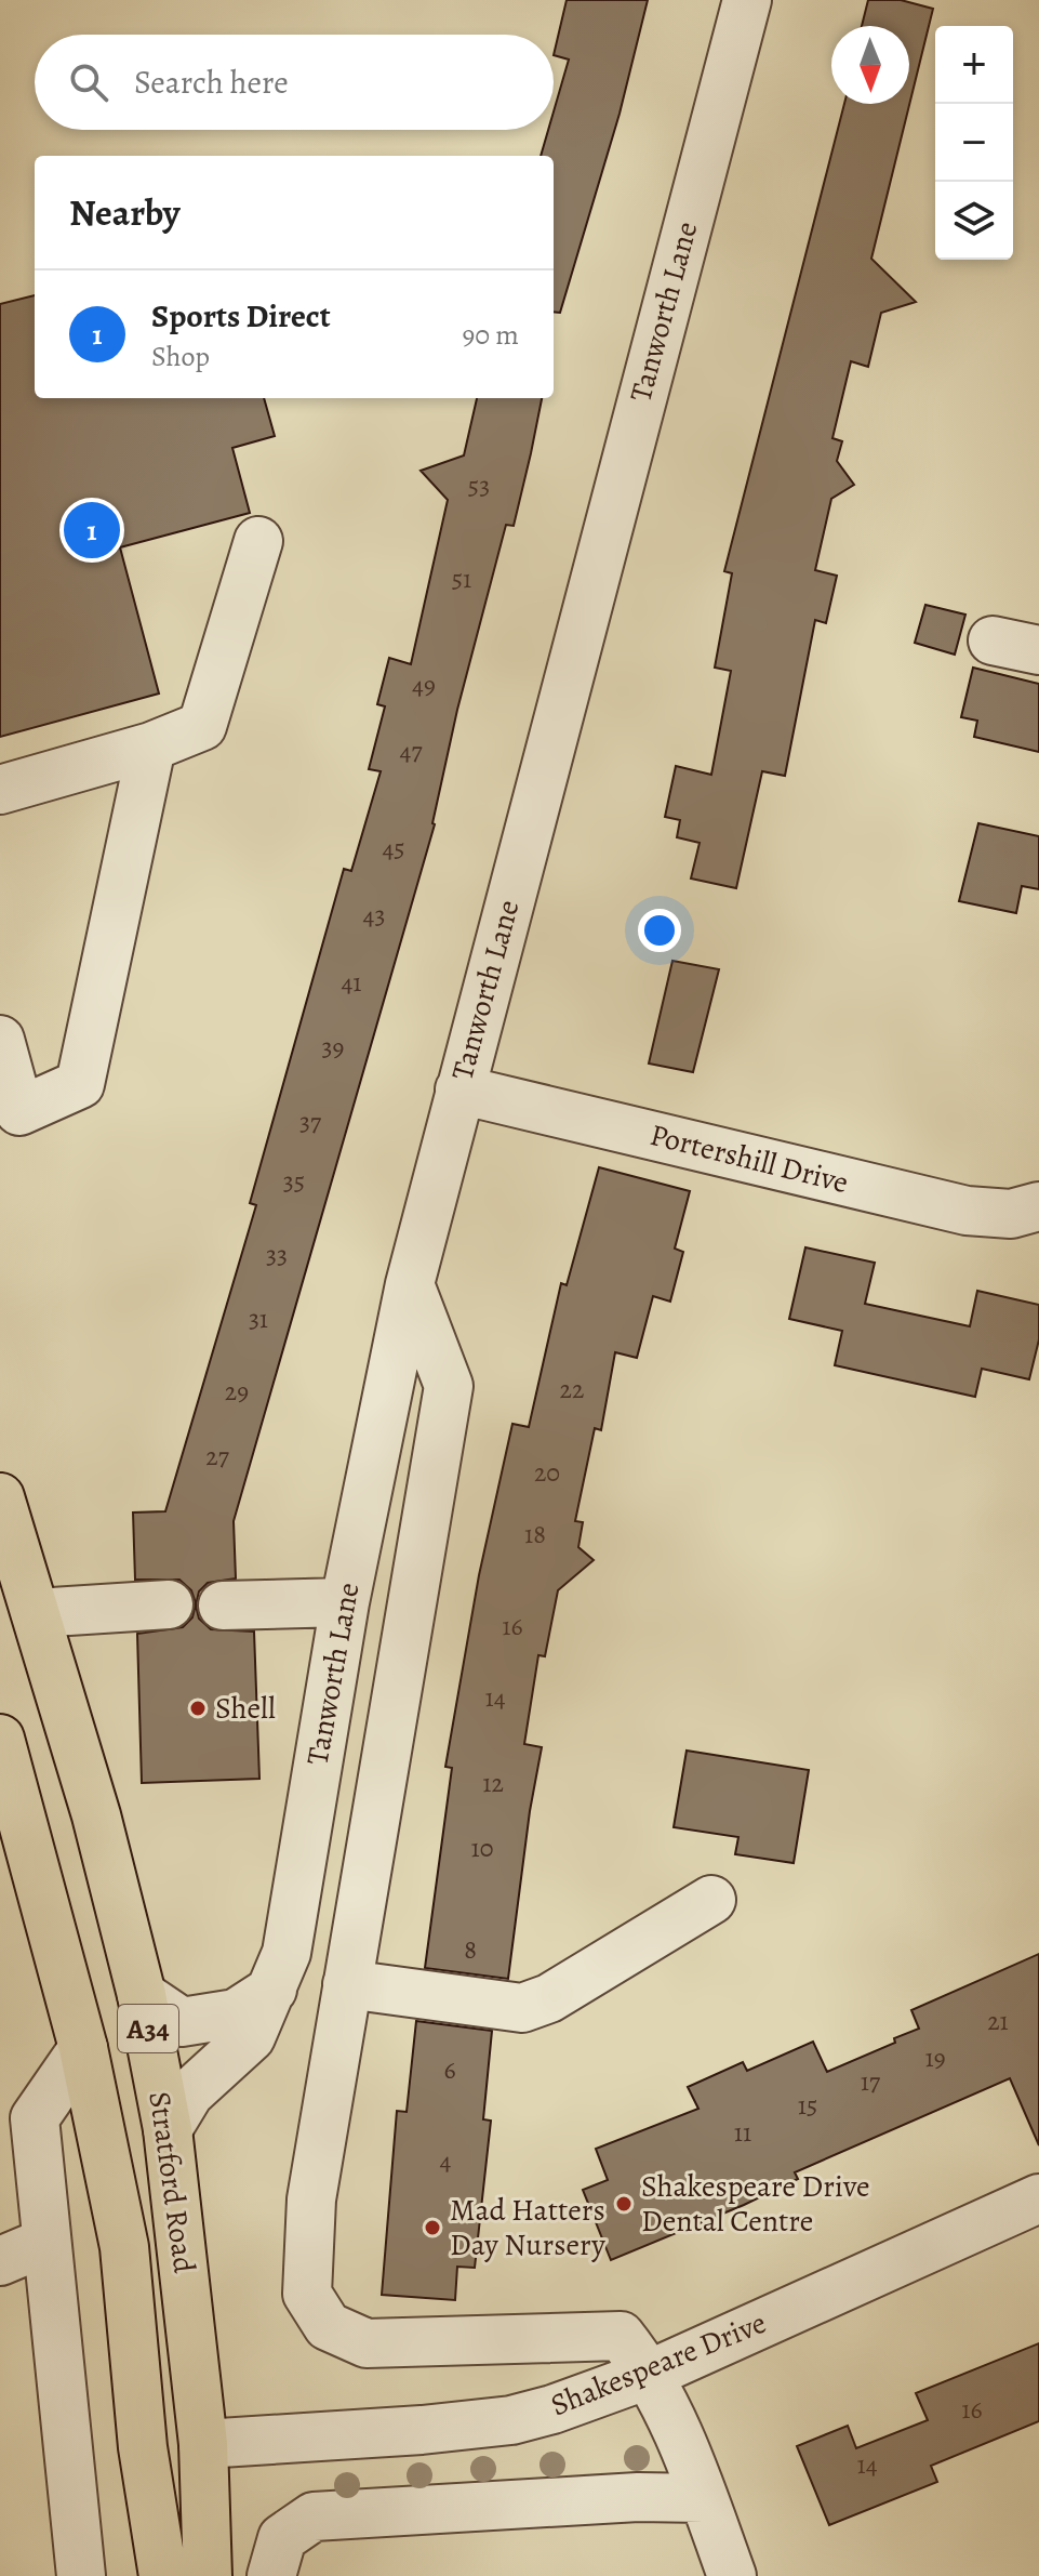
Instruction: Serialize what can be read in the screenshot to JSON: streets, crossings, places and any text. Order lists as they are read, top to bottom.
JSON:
{
  "streets": {
    "highway": ["A34", "Stratford Road"],
    "street": ["Tanworth Lane", "Portershill Drive", "Shakespeare Drive"]
  },
  "crossings": [
    ["Tanworth Lane", "Portershill Drive"],
    ["Tanworth Lane", "Stratford Road"],
    ["Stratford Road", "Shakespeare Drive"]
  ],
  "places": ["Shell", "Shakespeare Drive Dental Centre", "Mad Hatters Day Nursery"],
  "house_numbers": [
    "53",
    "51",
    "49",
    "47",
    "45",
    "43",
    "41",
    "39",
    "37",
    "35",
    "33",
    "31",
    "22",
    "29",
    "27",
    "20",
    "18",
    "16",
    "14",
    "12",
    "10",
    "8",
    "21",
    "19",
    "6",
    "17",
    "15",
    "11",
    "4",
    "16",
    "14"
  ],
  "north": "bottom",
  "page": {
    "map_buttons": ["+", "−"],
    "search": "Search here",
    "heading": "Nearby",
    "list": [
      {
        "mark": "1",
        "name": "Sports Direct",
        "note": "Shop",
        "value": "90 m"
      }
    ],
    "pins": "1"
  }
}
